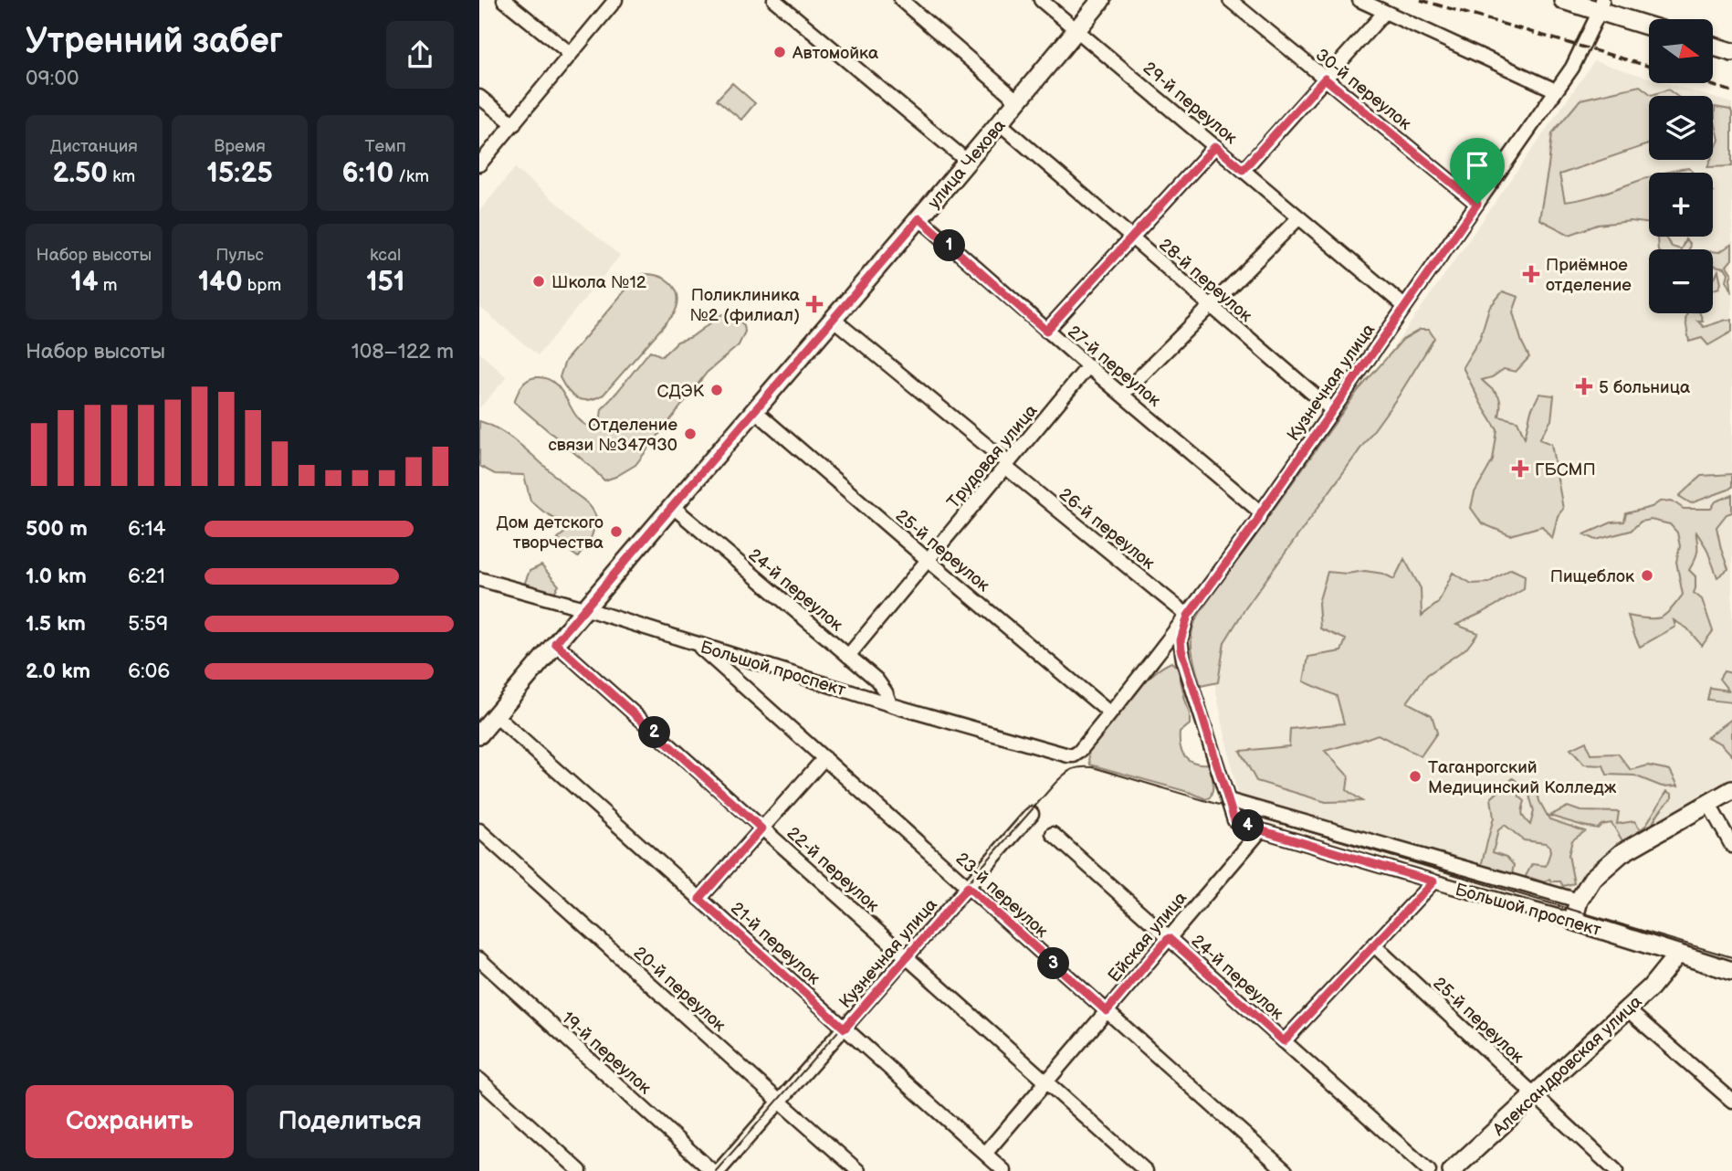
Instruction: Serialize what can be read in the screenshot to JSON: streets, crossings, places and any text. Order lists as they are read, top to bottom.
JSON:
{
  "streets": {
    "main road": ["улица Чехова", "Большой проспект", "Александровская улица"],
    "street": [
      "30-й переулок",
      "29-й переулок",
      "28-й переулок",
      "27-й переулок",
      "Кузнечная улица",
      "Трудовая улица",
      "26-й переулок",
      "25-й переулок",
      "24-й переулок",
      "22-й переулок",
      "23-й переулок",
      "Ейская улица",
      "21-й переулок",
      "20-й переулок",
      "19-й переулок"
    ]
  },
  "crossings": [
    ["30-й переулок", "Кузнечная улица"],
    ["29-й переулок", "улица Чехова"],
    ["29-й переулок", "Кузнечная улица"],
    ["улица Чехова", "28-й переулок"],
    ["улица Чехова", "27-й переулок"],
    ["улица Чехова", "26-й переулок"],
    ["улица Чехова", "25-й переулок"],
    ["улица Чехова", "24-й переулок"],
    ["улица Чехова", "Большой проспект"],
    ["улица Чехова", "22-й переулок"],
    ["улица Чехова", "21-й переулок"],
    ["28-й переулок", "Кузнечная улица"],
    ["27-й переулок", "Кузнечная улица"],
    ["27-й переулок", "Трудовая улица"],
    ["Кузнечная улица", "26-й переулок"],
    ["Кузнечная улица", "25-й переулок"],
    ["Кузнечная улица", "Большой проспект"],
    ["Кузнечная улица", "22-й переулок"],
    ["Кузнечная улица", "23-й переулок"],
    ["Кузнечная улица", "21-й переулок"],
    ["Кузнечная улица", "20-й переулок"],
    ["Трудовая улица", "26-й переулок"],
    ["Трудовая улица", "25-й переулок"],
    ["Трудовая улица", "24-й переулок"],
    ["26-й переулок", "Большой проспект"],
    ["25-й переулок", "Александровская улица"],
    ["24-й переулок", "Большой проспект"],
    ["24-й переулок", "Ейская улица"],
    ["Большой проспект", "23-й переулок"],
    ["Большой проспект", "Ейская улица"],
    ["Большой проспект", "Александровская улица"],
    ["22-й переулок", "Ейская улица"],
    ["23-й переулок", "Ейская улица"],
    ["Ейская улица", "21-й переулок"]
  ],
  "places": {
    "other": [
      "Автомойка",
      "Школа №12",
      "СДЭК",
      "Отделение связи №347930",
      "Дом детского творчества",
      "Пищеблок",
      "Таганрогский Медицинский Колледж"
    ],
    "health": [
      "Приёмное отделение",
      "Поликлиника №2 (филиал)",
      "5 больница",
      "ГБСМП"
    ]
  },
  "north": "right",
  "page": {
    "heading": ["Утренний забег", "09:00"],
    "map_buttons": ["+", "−"],
    "stats": [
      ["Дистанция", "2.50 km"],
      ["Время", "15:25"],
      ["Темп", "6:10 /km"],
      ["Набор высоты", "14 m"],
      ["Пульс", "140 bpm"],
      ["kcal", "151"]
    ],
    "pins": [
      "1",
      "2",
      "4",
      "3"
    ],
    "chart": ["Набор высоты", "108–122 m"],
    "list": [
      {
        "name": "500 m",
        "note": "6:14"
      },
      {
        "name": "1.0 km",
        "note": "6:21"
      },
      {
        "name": "1.5 km",
        "note": "5:59"
      },
      {
        "name": "2.0 km",
        "note": "6:06"
      }
    ],
    "buttons": ["Сохранить", "Поделиться"]
  }
}
